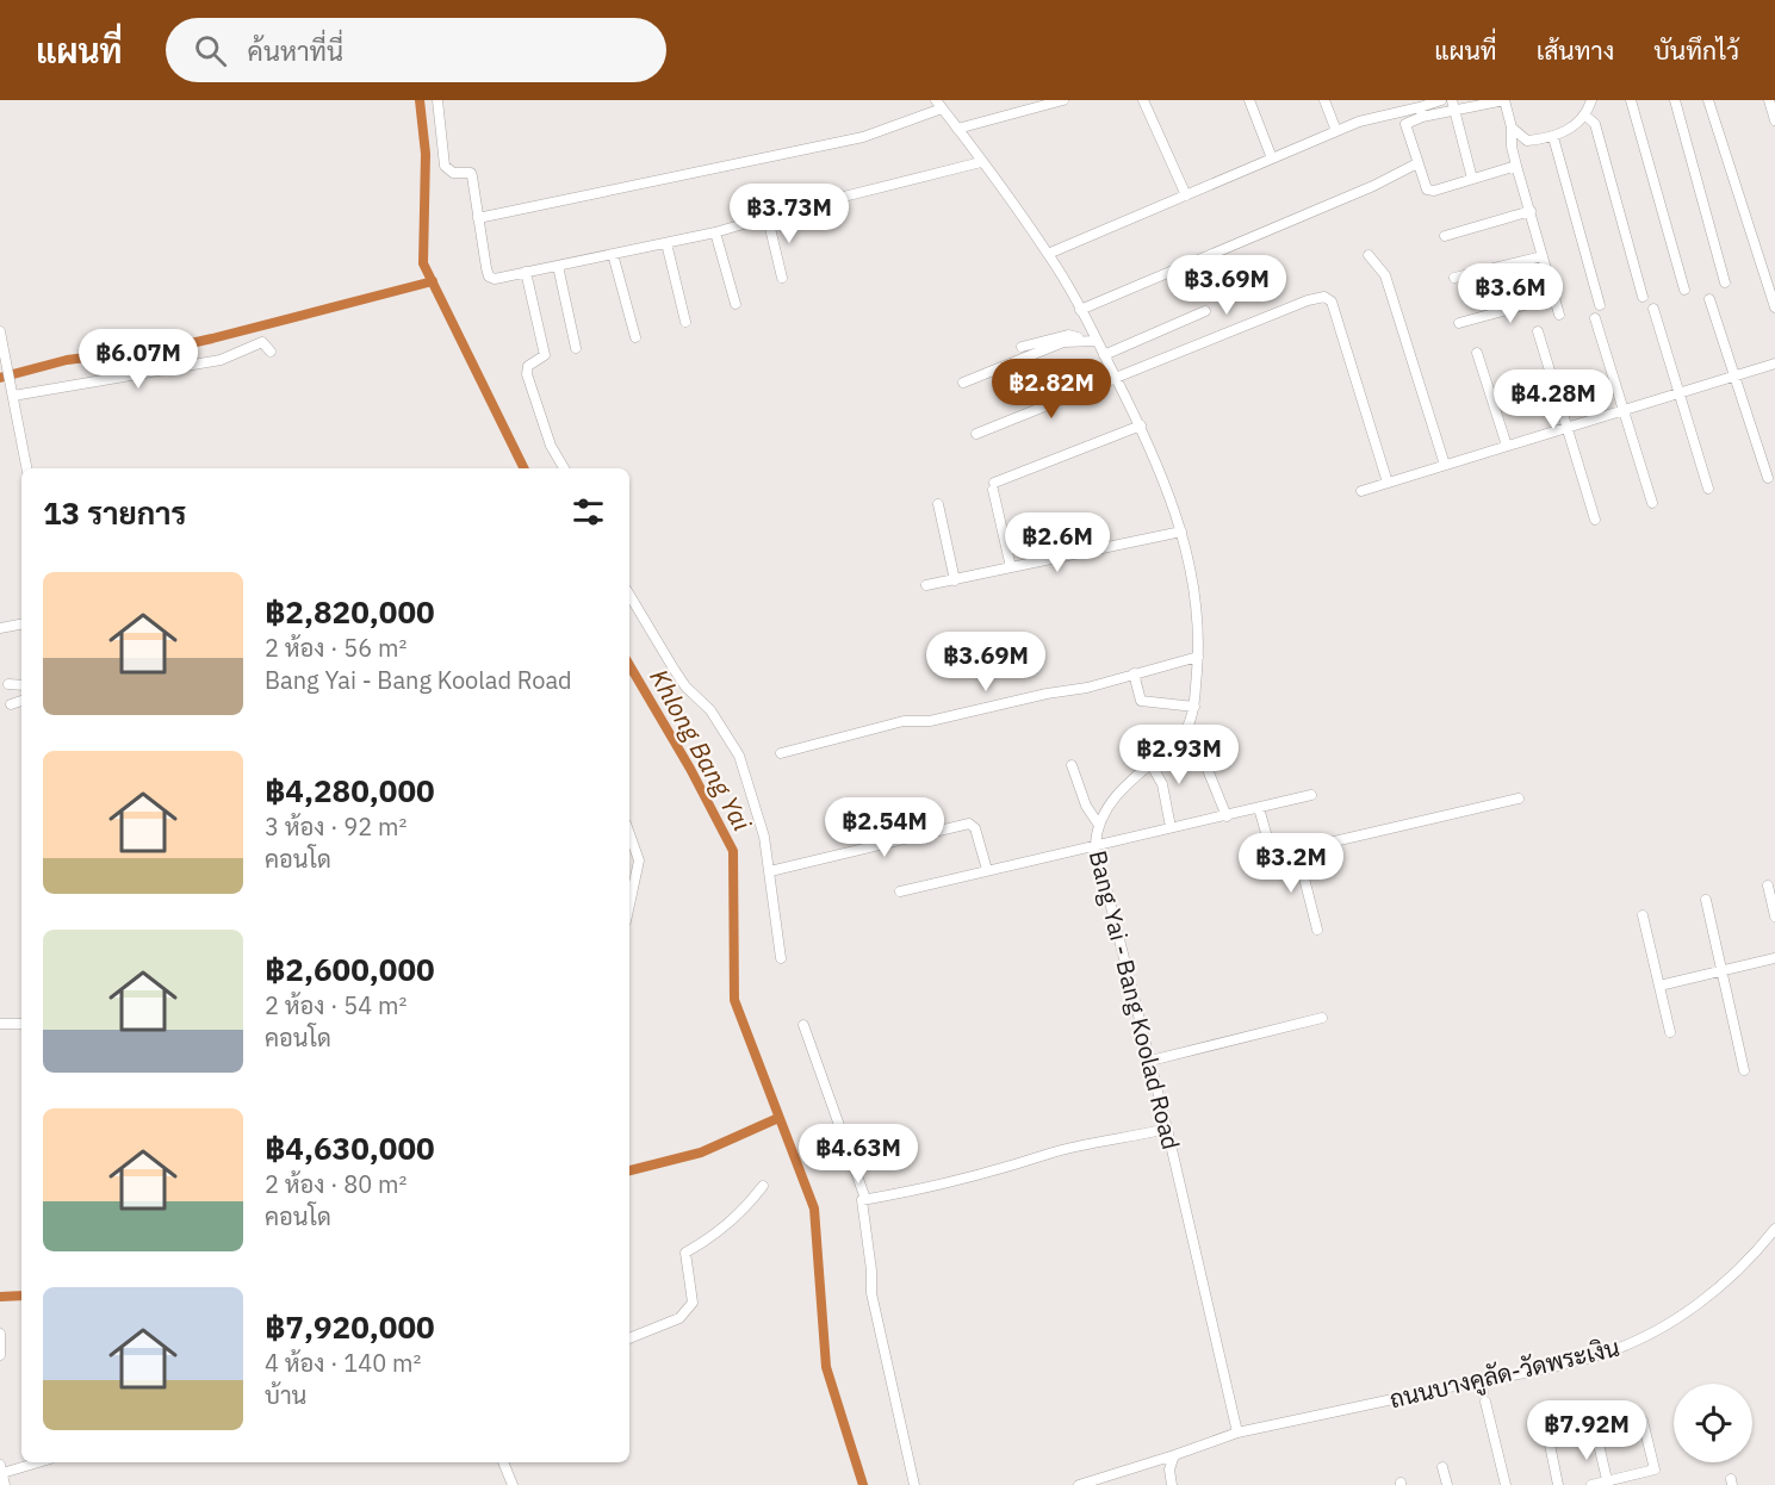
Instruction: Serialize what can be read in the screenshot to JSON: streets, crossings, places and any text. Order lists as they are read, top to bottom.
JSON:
{
  "streets": {
    "street": ["Bang Yai - Bang Koolad Road", "ถนนบางคูลัด-วัดพระเงิน"]
  },
  "crossings": [
    ["Bang Yai - Bang Koolad Road", "ถนนบางคูลัด-วัดพระเงิน"]
  ],
  "water": ["Khlong Bang Yai"],
  "page": {
    "header": "แผนที่",
    "search": "ค้นหาที่นี่",
    "nav": ["แผนที่", "เส้นทาง", "บันทึกไว้"],
    "price": [
      "฿3.73M",
      "฿3.69M",
      "฿3.6M",
      "฿6.07M",
      "฿2.82M",
      "฿4.28M",
      "฿2.6M",
      "฿3.69M",
      "฿2.93M",
      "฿2.54M",
      "฿3.2M",
      "฿4.63M",
      "฿7.92M"
    ],
    "heading": "13 รายการ",
    "list": [
      {
        "name": "฿2,820,000",
        "note": "2 ห้อง · 56 m² · Bang Yai - Bang Koolad Road"
      },
      {
        "name": "฿4,280,000",
        "note": "3 ห้อง · 92 m² · คอนโด"
      },
      {
        "name": "฿2,600,000",
        "note": "2 ห้อง · 54 m² · คอนโด"
      },
      {
        "name": "฿4,630,000",
        "note": "2 ห้อง · 80 m² · คอนโด"
      },
      {
        "name": "฿7,920,000",
        "note": "4 ห้อง · 140 m² · บ้าน"
      }
    ]
  }
}
